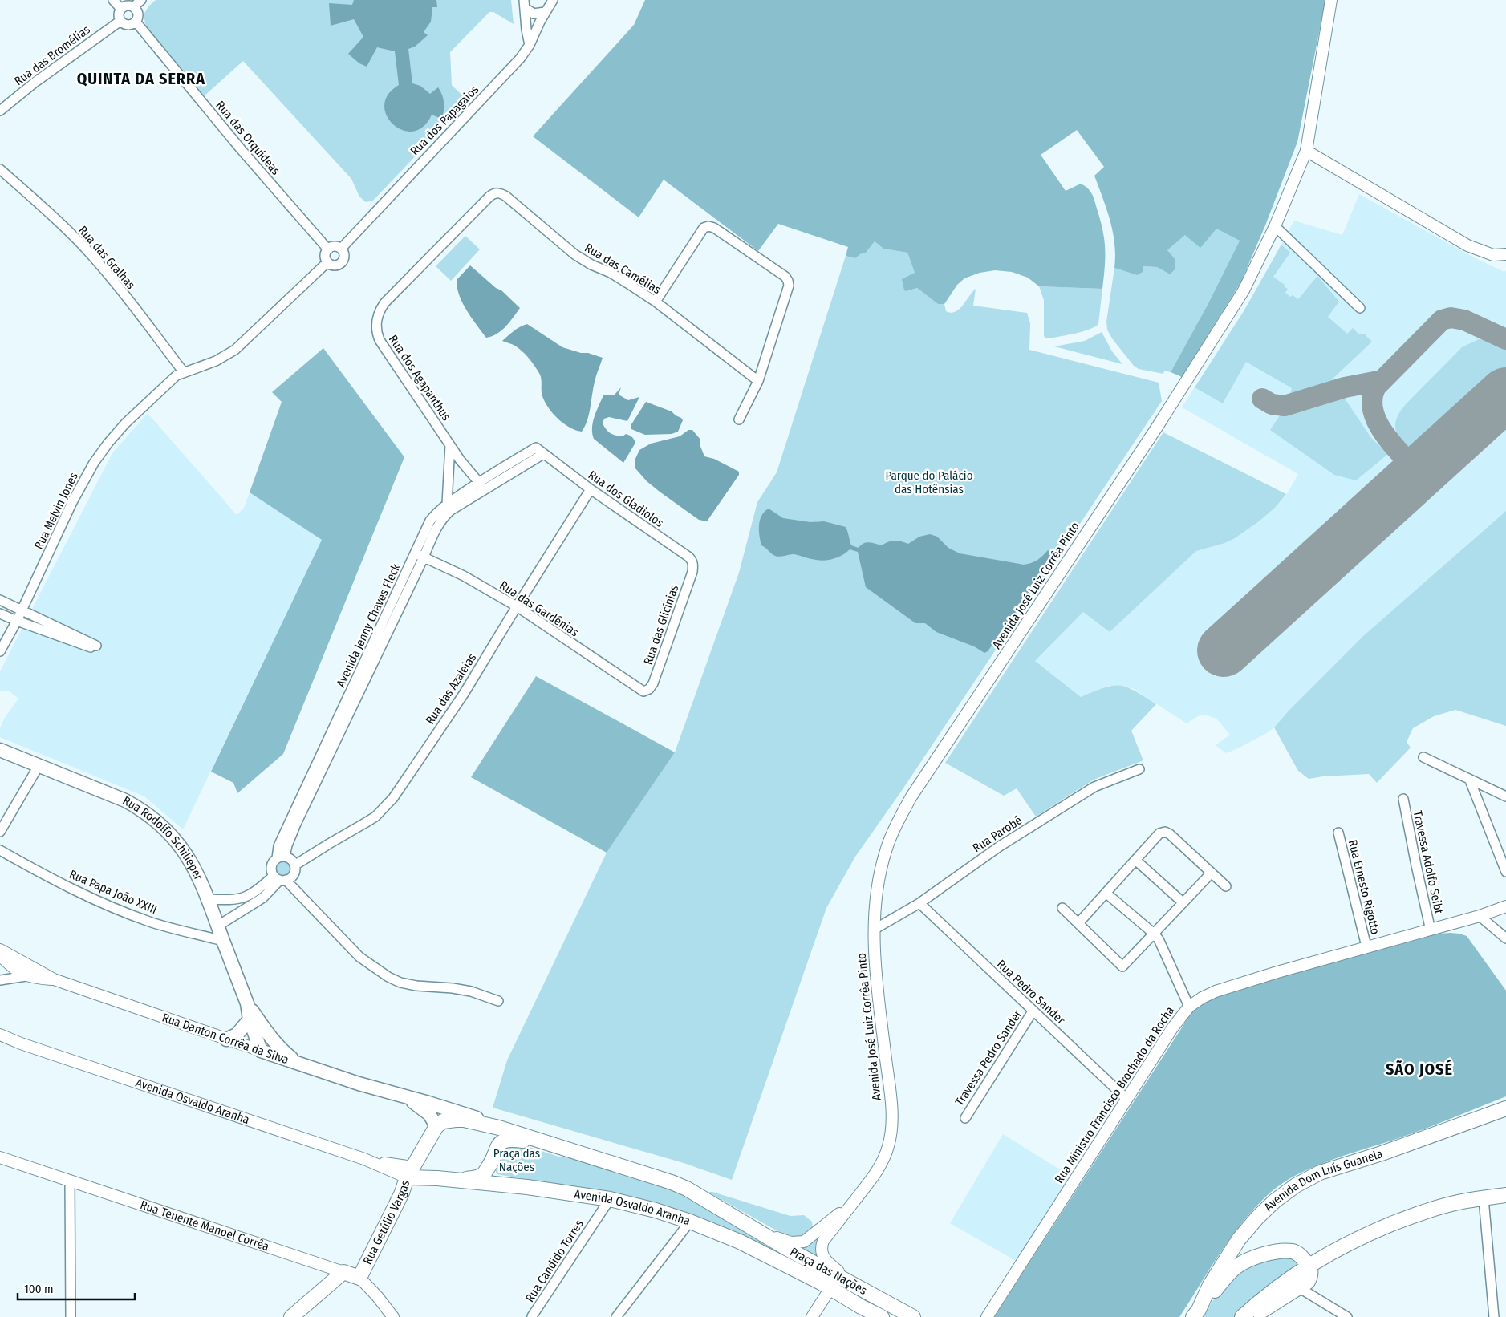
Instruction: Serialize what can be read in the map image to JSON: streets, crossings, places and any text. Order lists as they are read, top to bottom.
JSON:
{
  "streets": {
    "main road": [
      "Rua Rodolfo Schilieper",
      "Rua Danton Corrêa da Silva",
      "Avenida Osvaldo Aranha",
      "Avenida Dom Luís Guanela",
      "Rua Getúlio Vargas",
      "Rua Tenente Manoel Corrêa",
      "Praça das Nações"
    ],
    "street": [
      "Rua das Bromélias",
      "Rua dos Papagaios",
      "Rua das Orquídeas",
      "Rua das Gralhas",
      "Rua das Camélias",
      "Rua dos Agapanthus",
      "Rua dos Gladiolos",
      "Rua Melvin Jones",
      "Avenida José Luiz Corrêa Pinto",
      "Rua das Gardênias",
      "Rua das Glicínias",
      "Avenida Jenny Chaves Fleck",
      "Rua das Azaleias",
      "Rua Parobé",
      "Travessa Adolfo Seibt",
      "Rua Ernesto Rigotto",
      "Rua Papa João XXIII",
      "Rua Pedro Sander",
      "Travessa Pedro Sander",
      "Rua Ministro Francisco Brochado da Rocha",
      "Rua Candido Torres"
    ]
  },
  "crossings": [
    ["Rua das Bromélias", "Rua das Orquídeas"],
    ["Rua dos Papagaios", "Rua das Orquídeas"],
    ["Rua das Gralhas", "Rua Melvin Jones"],
    ["Rua das Camélias", "Rua dos Agapanthus"],
    ["Rua dos Agapanthus", "Avenida Jenny Chaves Fleck"],
    ["Rua dos Gladiolos", "Rua das Glicínias"],
    ["Rua dos Gladiolos", "Avenida Jenny Chaves Fleck"],
    ["Rua dos Gladiolos", "Rua das Azaleias"],
    ["Avenida José Luiz Corrêa Pinto", "Rua Parobé"],
    ["Avenida José Luiz Corrêa Pinto", "Praça das Nações"],
    ["Rua das Gardênias", "Rua das Glicínias"],
    ["Rua das Gardênias", "Avenida Jenny Chaves Fleck"],
    ["Rua das Gardênias", "Rua das Azaleias"],
    ["Avenida Jenny Chaves Fleck", "Rua das Azaleias"],
    ["Rua Parobé", "Rua Pedro Sander"],
    ["Rua Rodolfo Schilieper", "Rua Papa João XXIII"],
    ["Rua Rodolfo Schilieper", "Rua Danton Corrêa da Silva"],
    ["Travessa Adolfo Seibt", "Rua Ministro Francisco Brochado da Rocha"],
    ["Rua Ernesto Rigotto", "Rua Ministro Francisco Brochado da Rocha"],
    ["Rua Pedro Sander", "Travessa Pedro Sander"],
    ["Rua Pedro Sander", "Rua Ministro Francisco Brochado da Rocha"],
    ["Rua Danton Corrêa da Silva", "Avenida Osvaldo Aranha"],
    ["Rua Danton Corrêa da Silva", "Praça das Nações"],
    ["Avenida Osvaldo Aranha", "Rua Getúlio Vargas"],
    ["Avenida Osvaldo Aranha", "Rua Candido Torres"],
    ["Avenida Osvaldo Aranha", "Praça das Nações"],
    ["Rua Getúlio Vargas", "Rua Tenente Manoel Corrêa"]
  ],
  "districts": ["QUINTA DA SERRA", "SÃO JOSÉ"],
  "parks": ["Parque do Palácio das Hotênsias", "Praça das Nações"],
  "scale_bar": "100 m"
}
